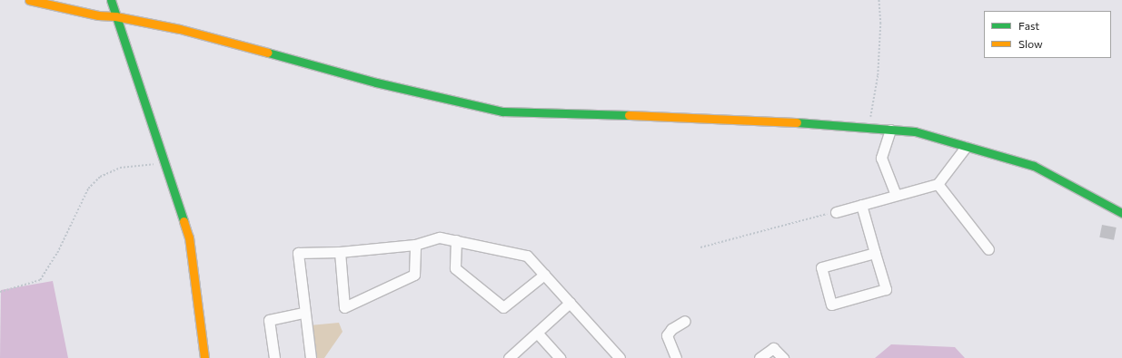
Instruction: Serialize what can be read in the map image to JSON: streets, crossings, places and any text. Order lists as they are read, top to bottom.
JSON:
{
  "legend": ["Fast", "Slow"]
}
